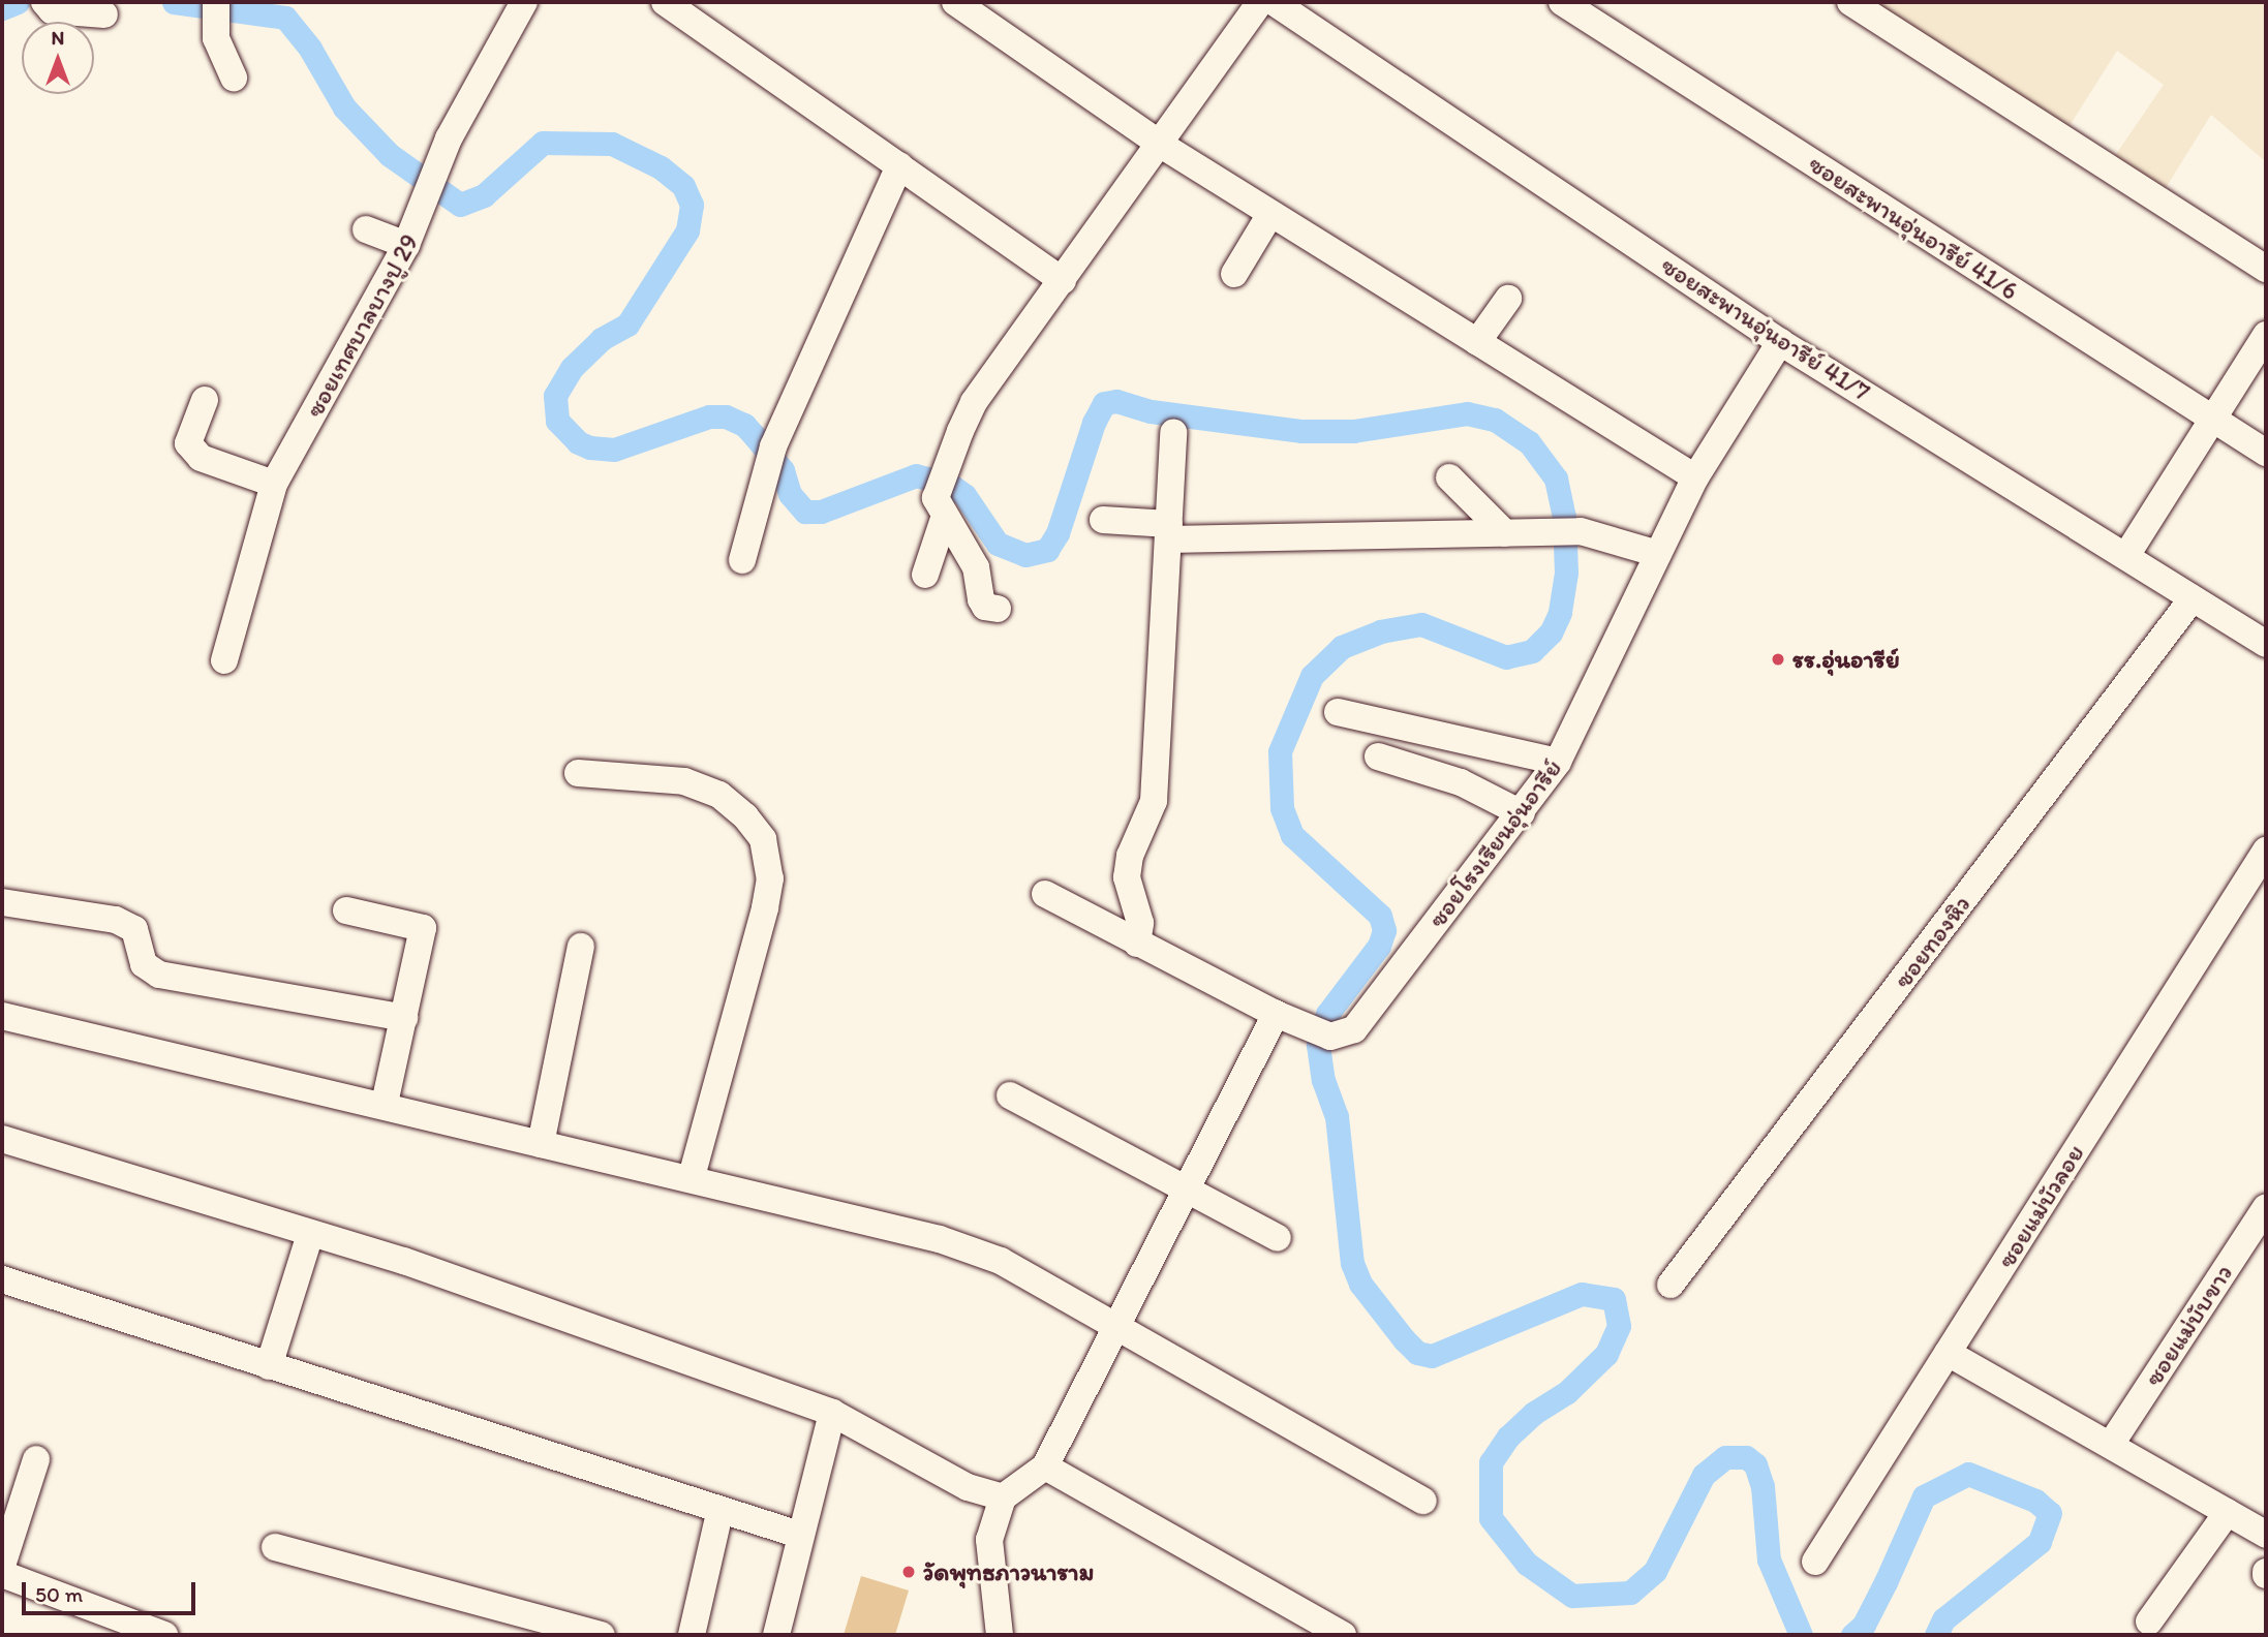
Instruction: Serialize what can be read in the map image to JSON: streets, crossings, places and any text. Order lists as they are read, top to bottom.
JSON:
{
  "streets": {
    "street": [
      "ซอยสะพานอุ่นอารีย์ 41/6",
      "ซอยเทศบาลบางปู 29",
      "ซอยสะพานอุ่นอารีย์ 41/7",
      "ซอยโรงเรียนอุ่นอารีย์",
      "ซอยทองหิว",
      "ซอยแม่บัวลอย",
      "ซอยแม่บับขาว"
    ]
  },
  "crossings": [
    ["ซอยสะพานอุ่นอารีย์ 41/7", "ซอยโรงเรียนอุ่นอารีย์"],
    ["ซอยสะพานอุ่นอารีย์ 41/7", "ซอยทองหิว"]
  ],
  "places": ["รร.อุ่นอารีย์", "วัดพุทธภาวนาราม"],
  "scale_bar": "50 m",
  "north": "top"
}
